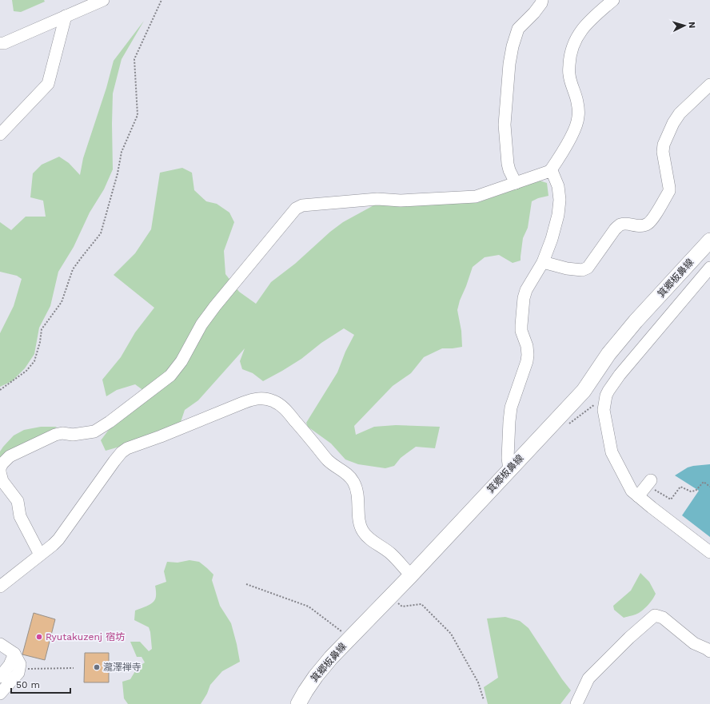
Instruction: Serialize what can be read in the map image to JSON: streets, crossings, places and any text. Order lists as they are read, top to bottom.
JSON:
{
  "streets": {
    "main road": ["箕郷板鼻線"]
  },
  "places": ["Ryutakuzenj 宿坊", "瀧澤禅寺"],
  "scale_bar": "50 m",
  "north": "right"
}
